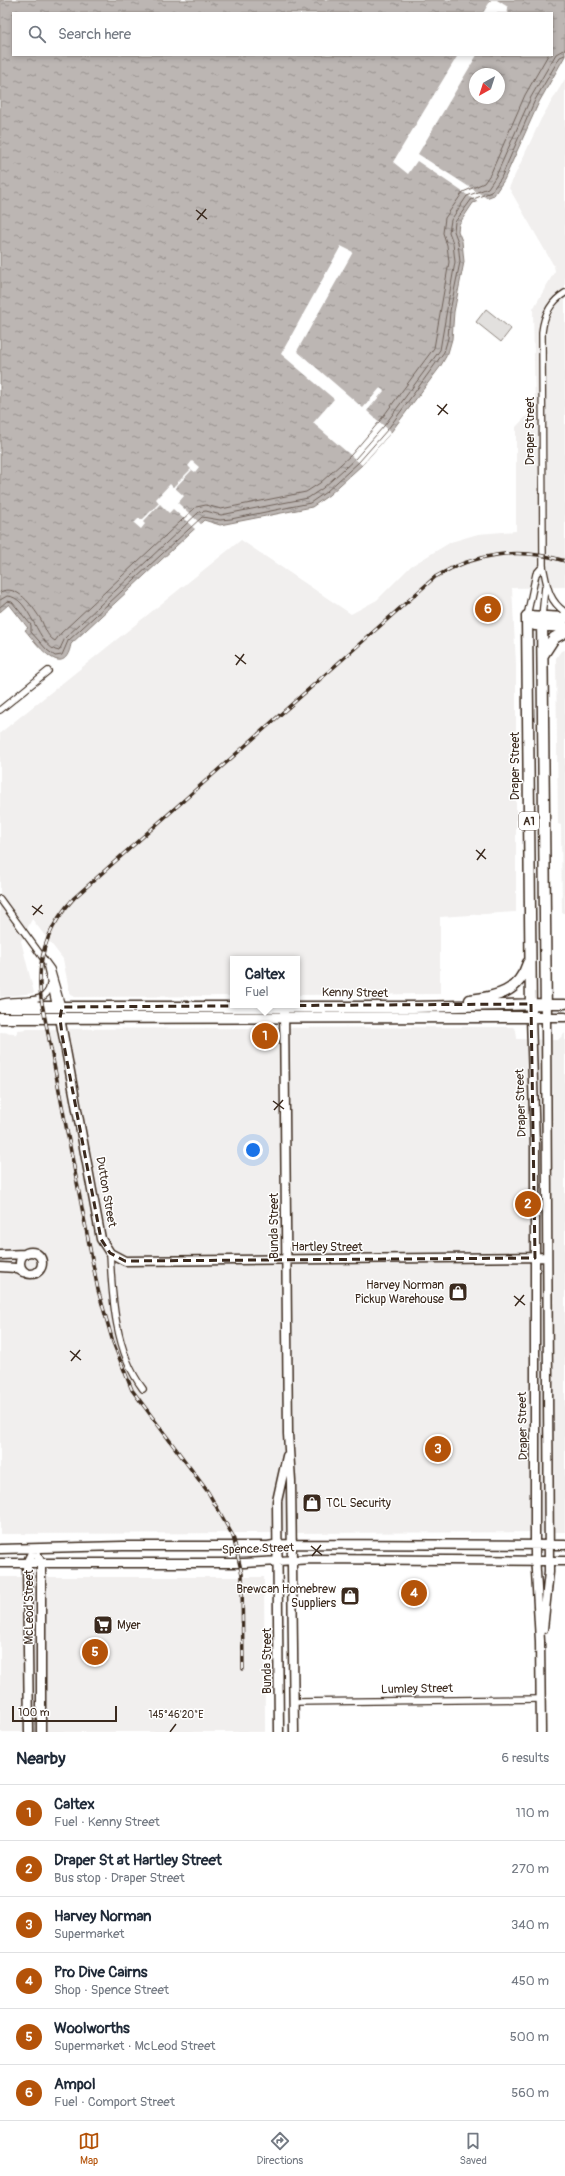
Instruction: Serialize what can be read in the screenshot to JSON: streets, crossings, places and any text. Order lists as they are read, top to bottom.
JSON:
{
  "streets": {
    "highway": [
      "Draper Street",
      "A1",
      "Kenny Street",
      "Dutton Street"
    ],
    "street": [
      "Bunda Street",
      "Hartley Street",
      "Spence Street",
      "McLeod Street",
      "Lumley Street"
    ]
  },
  "crossings": [
    ["Draper Street", "Kenny Street"],
    ["Draper Street", "Hartley Street"],
    ["Draper Street", "Spence Street"],
    ["Draper Street", "Lumley Street"],
    ["Kenny Street", "Dutton Street"],
    ["Kenny Street", "Bunda Street"],
    ["Dutton Street", "Hartley Street"],
    ["Bunda Street", "Hartley Street"],
    ["Bunda Street", "Spence Street"],
    ["Bunda Street", "Lumley Street"],
    ["Spence Street", "McLeod Street"]
  ],
  "places": {
    "shop": ["Harvey Norman Pickup Warehouse", "TCL Security", "Brewcan Homebrew Suppliers"],
    "supermarket": ["Myer"]
  },
  "scale_bar": "100 m",
  "north": "bottom left",
  "page": {
    "search": "Search here",
    "pins": [
      "6",
      "1",
      "2",
      "3",
      "4",
      "5"
    ],
    "popup": ["Caltex", "Fuel"],
    "scale": "100 m",
    "heading": ["Nearby", "6 results"],
    "list": [
      {
        "mark": "1",
        "name": "Caltex",
        "note": "Fuel · Kenny Street",
        "value": "110 m"
      },
      {
        "mark": "2",
        "name": "Draper St at Hartley Street",
        "note": "Bus stop · Draper Street",
        "value": "270 m"
      },
      {
        "mark": "3",
        "name": "Harvey Norman",
        "note": "Supermarket",
        "value": "340 m"
      },
      {
        "mark": "4",
        "name": "Pro Dive Cairns",
        "note": "Shop · Spence Street",
        "value": "450 m"
      },
      {
        "mark": "5",
        "name": "Woolworths",
        "note": "Supermarket · McLeod Street",
        "value": "500 m"
      },
      {
        "mark": "6",
        "name": "Ampol",
        "note": "Fuel · Comport Street",
        "value": "560 m"
      }
    ],
    "nav": ["Map", "Directions", "Saved"]
  },
  "coordinates": ["145°46'20\"E"]
}
